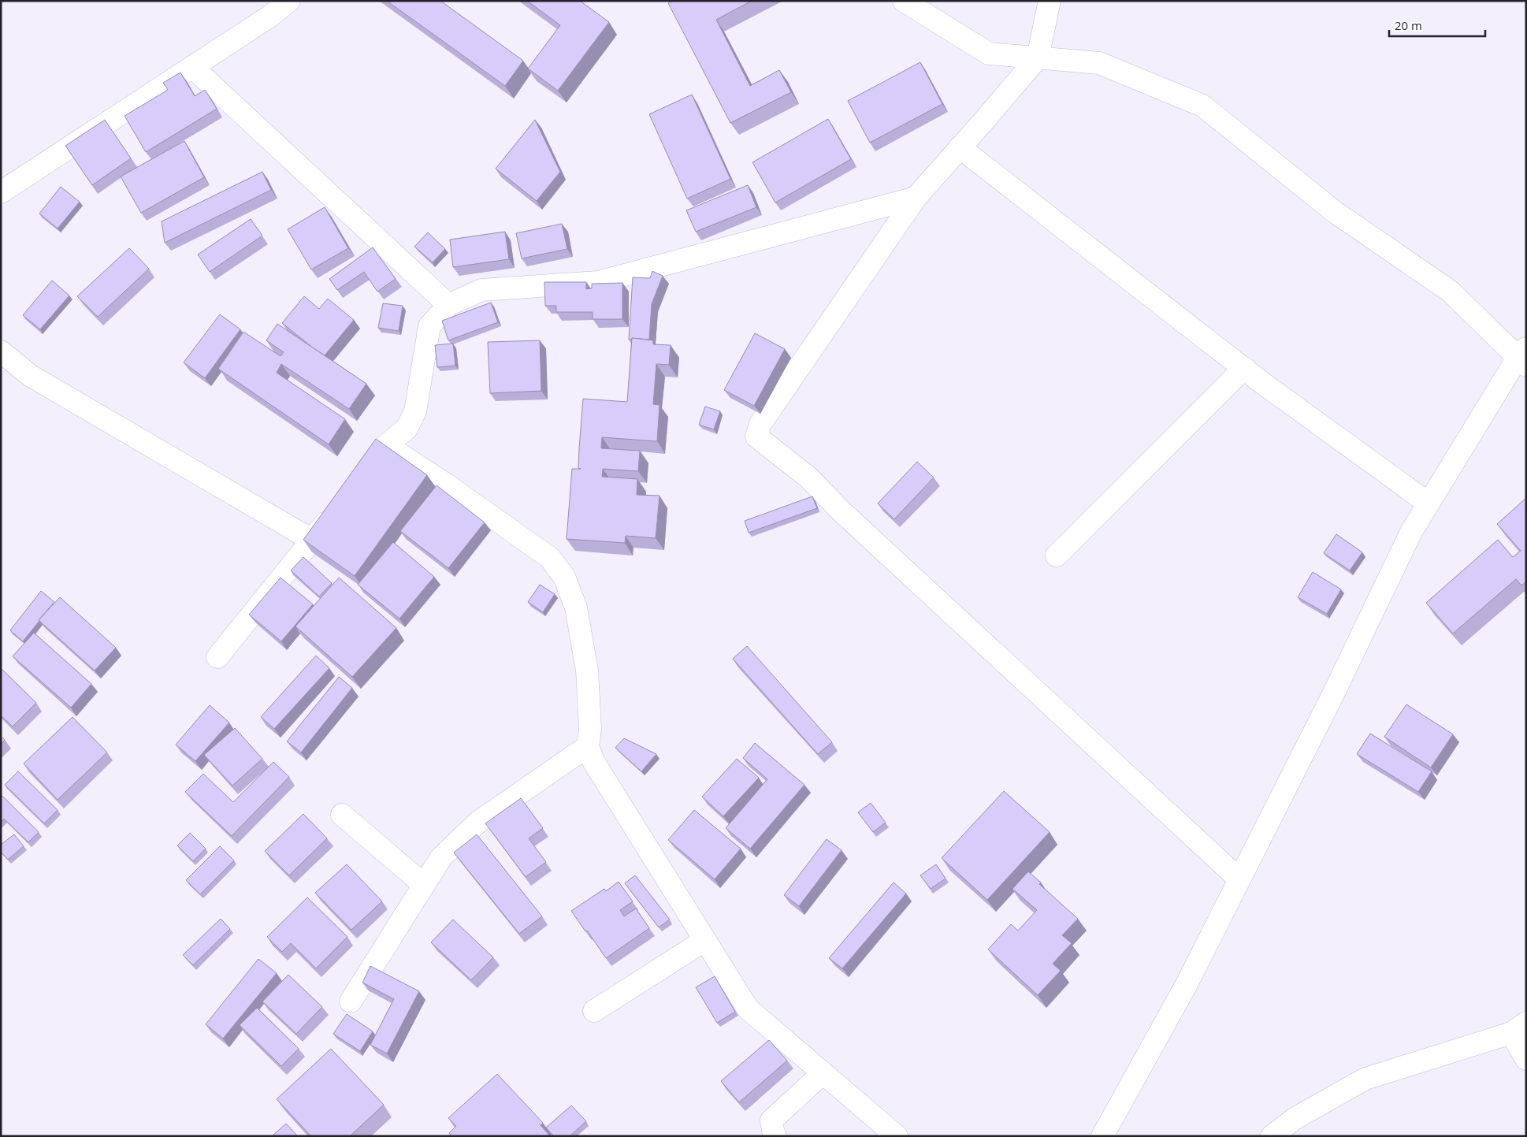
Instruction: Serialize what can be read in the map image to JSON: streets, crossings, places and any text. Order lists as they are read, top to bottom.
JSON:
{
  "scale_bar": "20 m"
}
